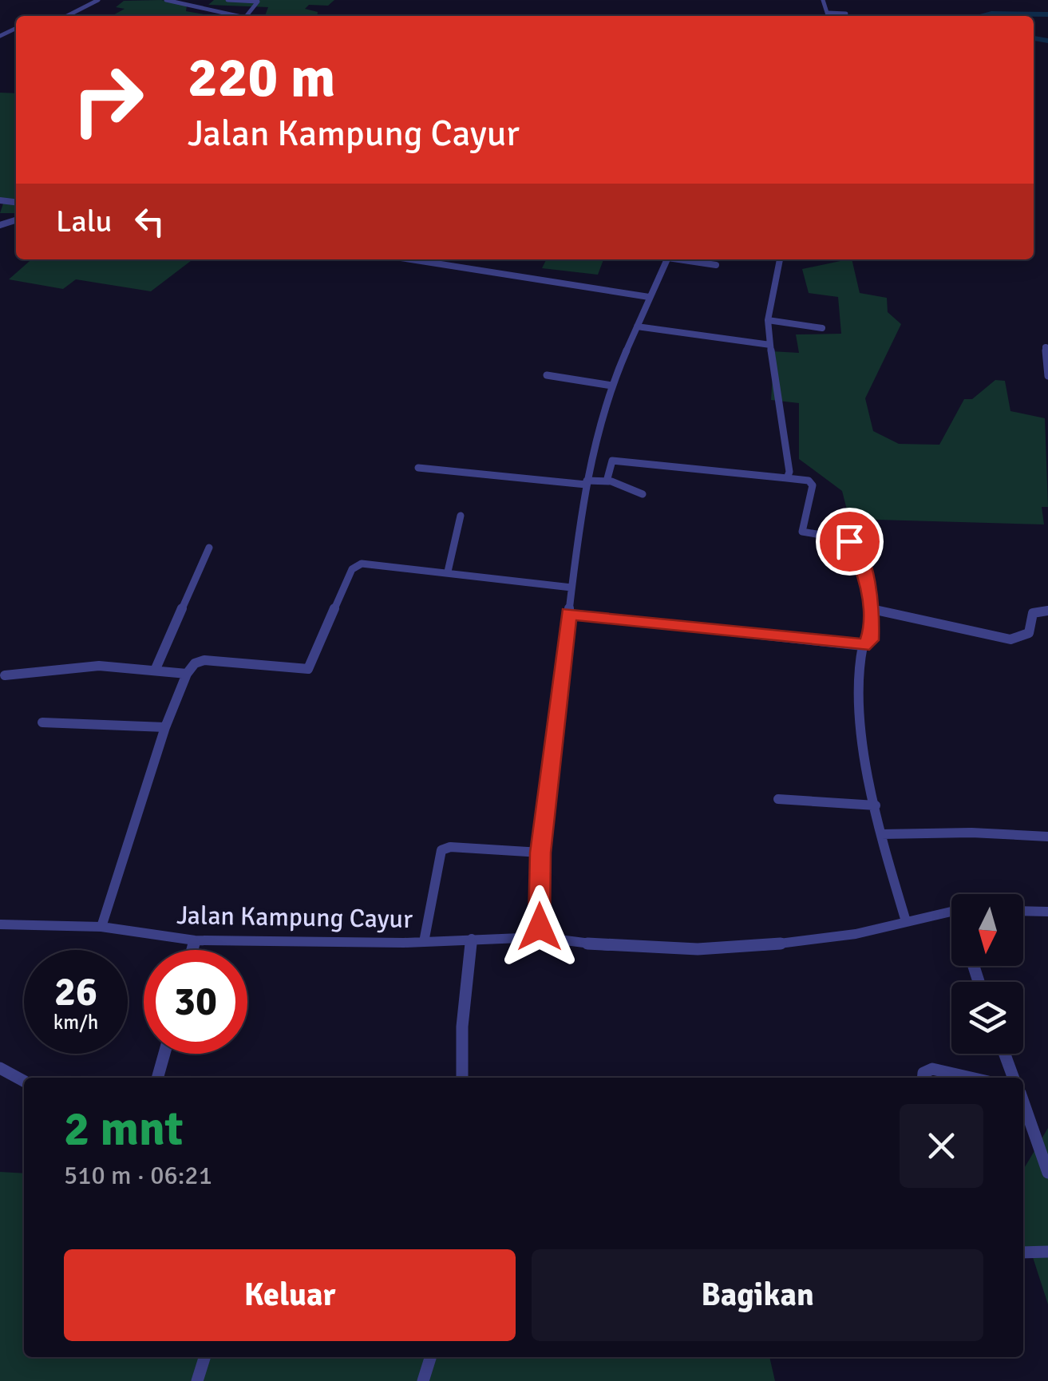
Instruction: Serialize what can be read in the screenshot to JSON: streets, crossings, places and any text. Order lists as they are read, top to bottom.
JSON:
{
  "streets": {
    "street": ["Jalan Kampung Cayur"]
  },
  "north": "bottom",
  "page": {
    "turn": ["220 m", "Jalan Kampung Cayur"],
    "then": "Lalu",
    "speed": "26 km/h",
    "limit": "30",
    "heading": ["2 mnt", "510 m · 06:21"],
    "buttons": ["Keluar", "Bagikan"]
  }
}
